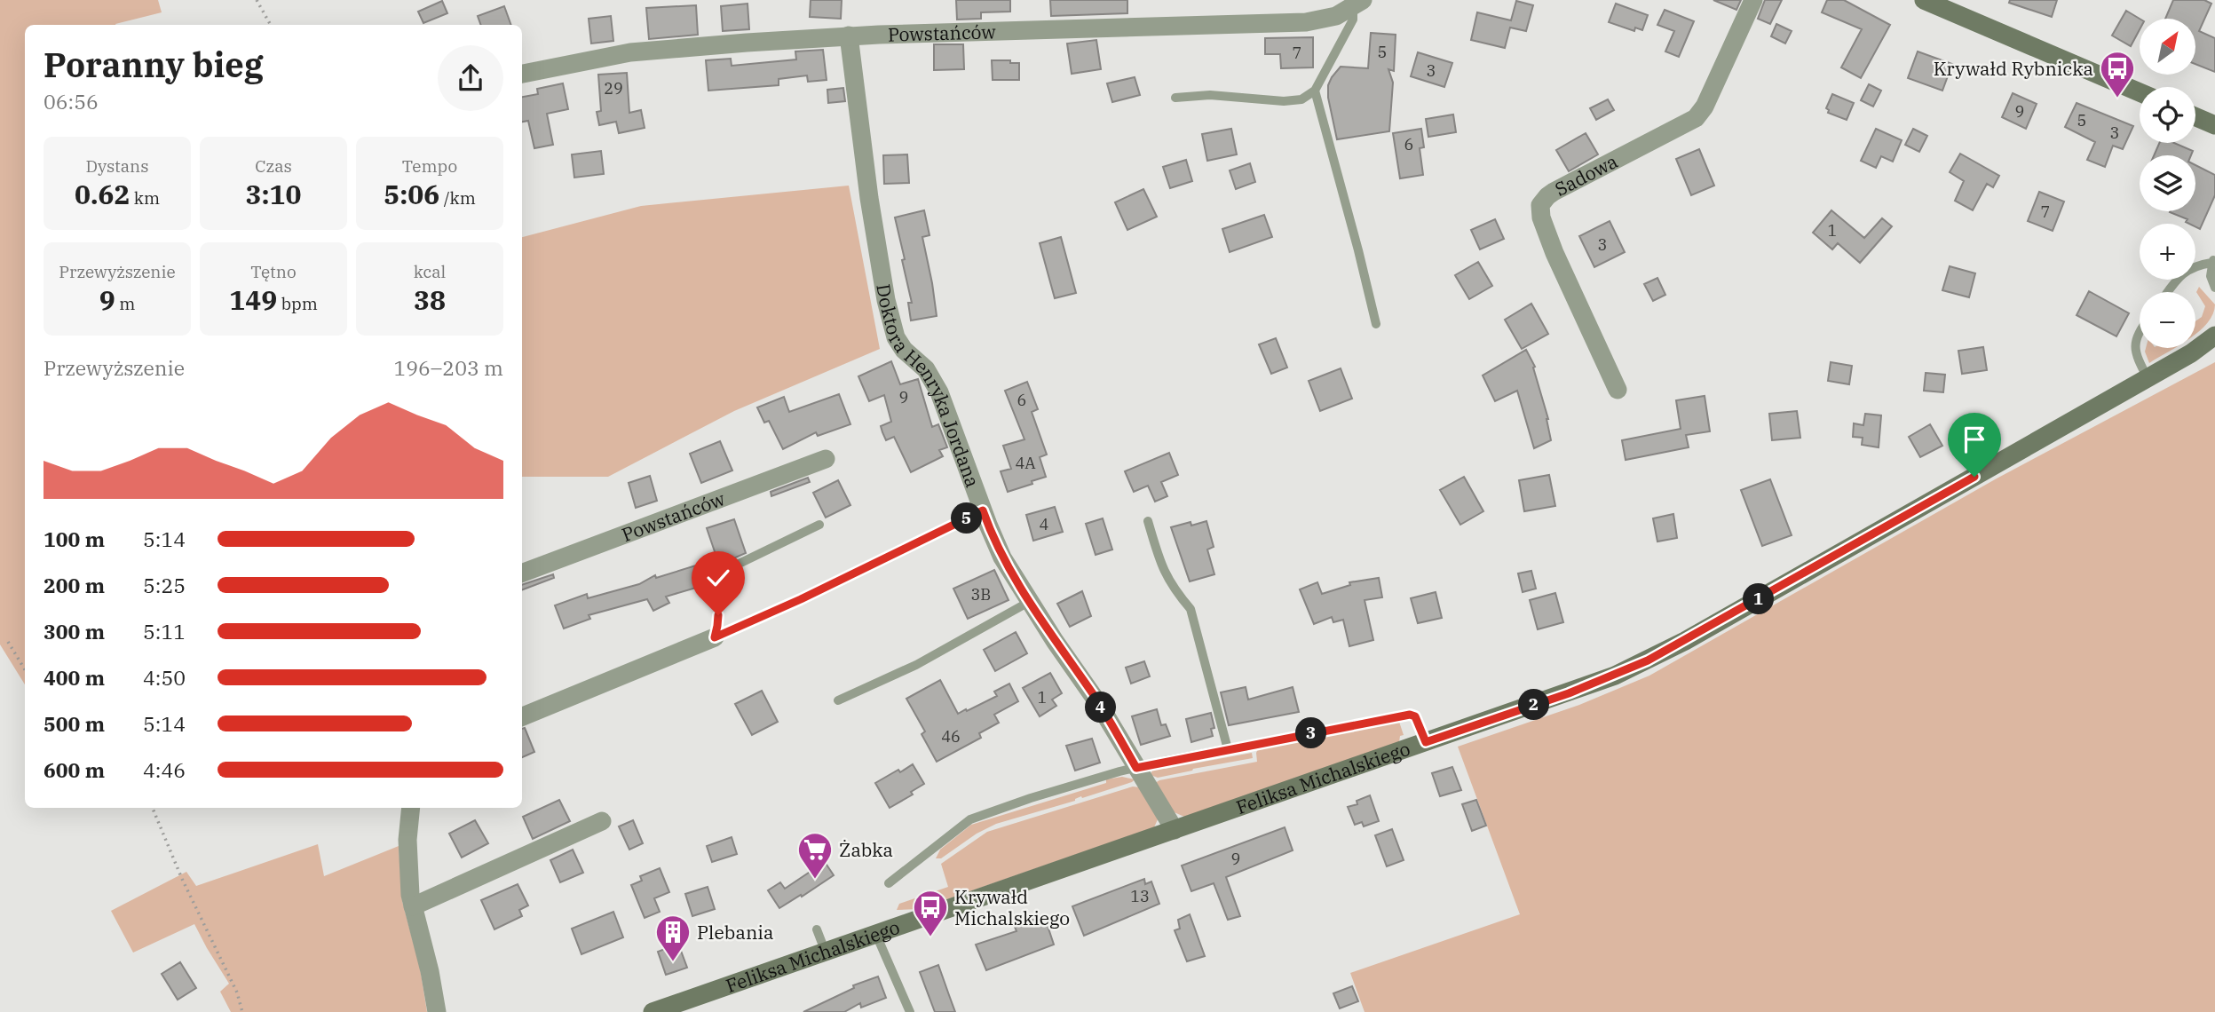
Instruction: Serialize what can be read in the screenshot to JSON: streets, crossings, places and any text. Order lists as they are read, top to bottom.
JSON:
{
  "streets": {
    "street": [
      "Powstańców",
      "Sadowa",
      "Doktora Henryka Jordana",
      "Feliksa Michalskiego"
    ]
  },
  "crossings": [
    ["Powstańców", "Doktora Henryka Jordana"],
    ["Doktora Henryka Jordana", "Feliksa Michalskiego"]
  ],
  "places": {
    "bus stop": ["Krywałd Rybnicka", "Krywałd Michalskiego"],
    "supermarket": ["Żabka"],
    "building": ["Plebania"]
  },
  "house_numbers": [
    "5",
    "7",
    "3",
    "29",
    "9",
    "5",
    "3",
    "6",
    "7",
    "1",
    "3",
    "9",
    "6",
    "4A",
    "4",
    "3B",
    "1",
    "46",
    "9",
    "13"
  ],
  "north": "top right",
  "page": {
    "map_buttons": ["+", "−"],
    "heading": ["Poranny bieg", "06:56"],
    "stats": [
      ["Dystans", "0.62 km"],
      ["Czas", "3:10"],
      ["Tempo", "5:06 /km"],
      ["Przewyższenie", "9 m"],
      ["Tętno", "149 bpm"],
      ["kcal", "38"]
    ],
    "chart": ["Przewyższenie", "196–203 m"],
    "pins": [
      "5",
      "1",
      "2",
      "4",
      "3"
    ],
    "list": [
      {
        "name": "100 m",
        "note": "5:14"
      },
      {
        "name": "200 m",
        "note": "5:25"
      },
      {
        "name": "300 m",
        "note": "5:11"
      },
      {
        "name": "400 m",
        "note": "4:50"
      },
      {
        "name": "500 m",
        "note": "5:14"
      },
      {
        "name": "600 m",
        "note": "4:46"
      }
    ]
  }
}
